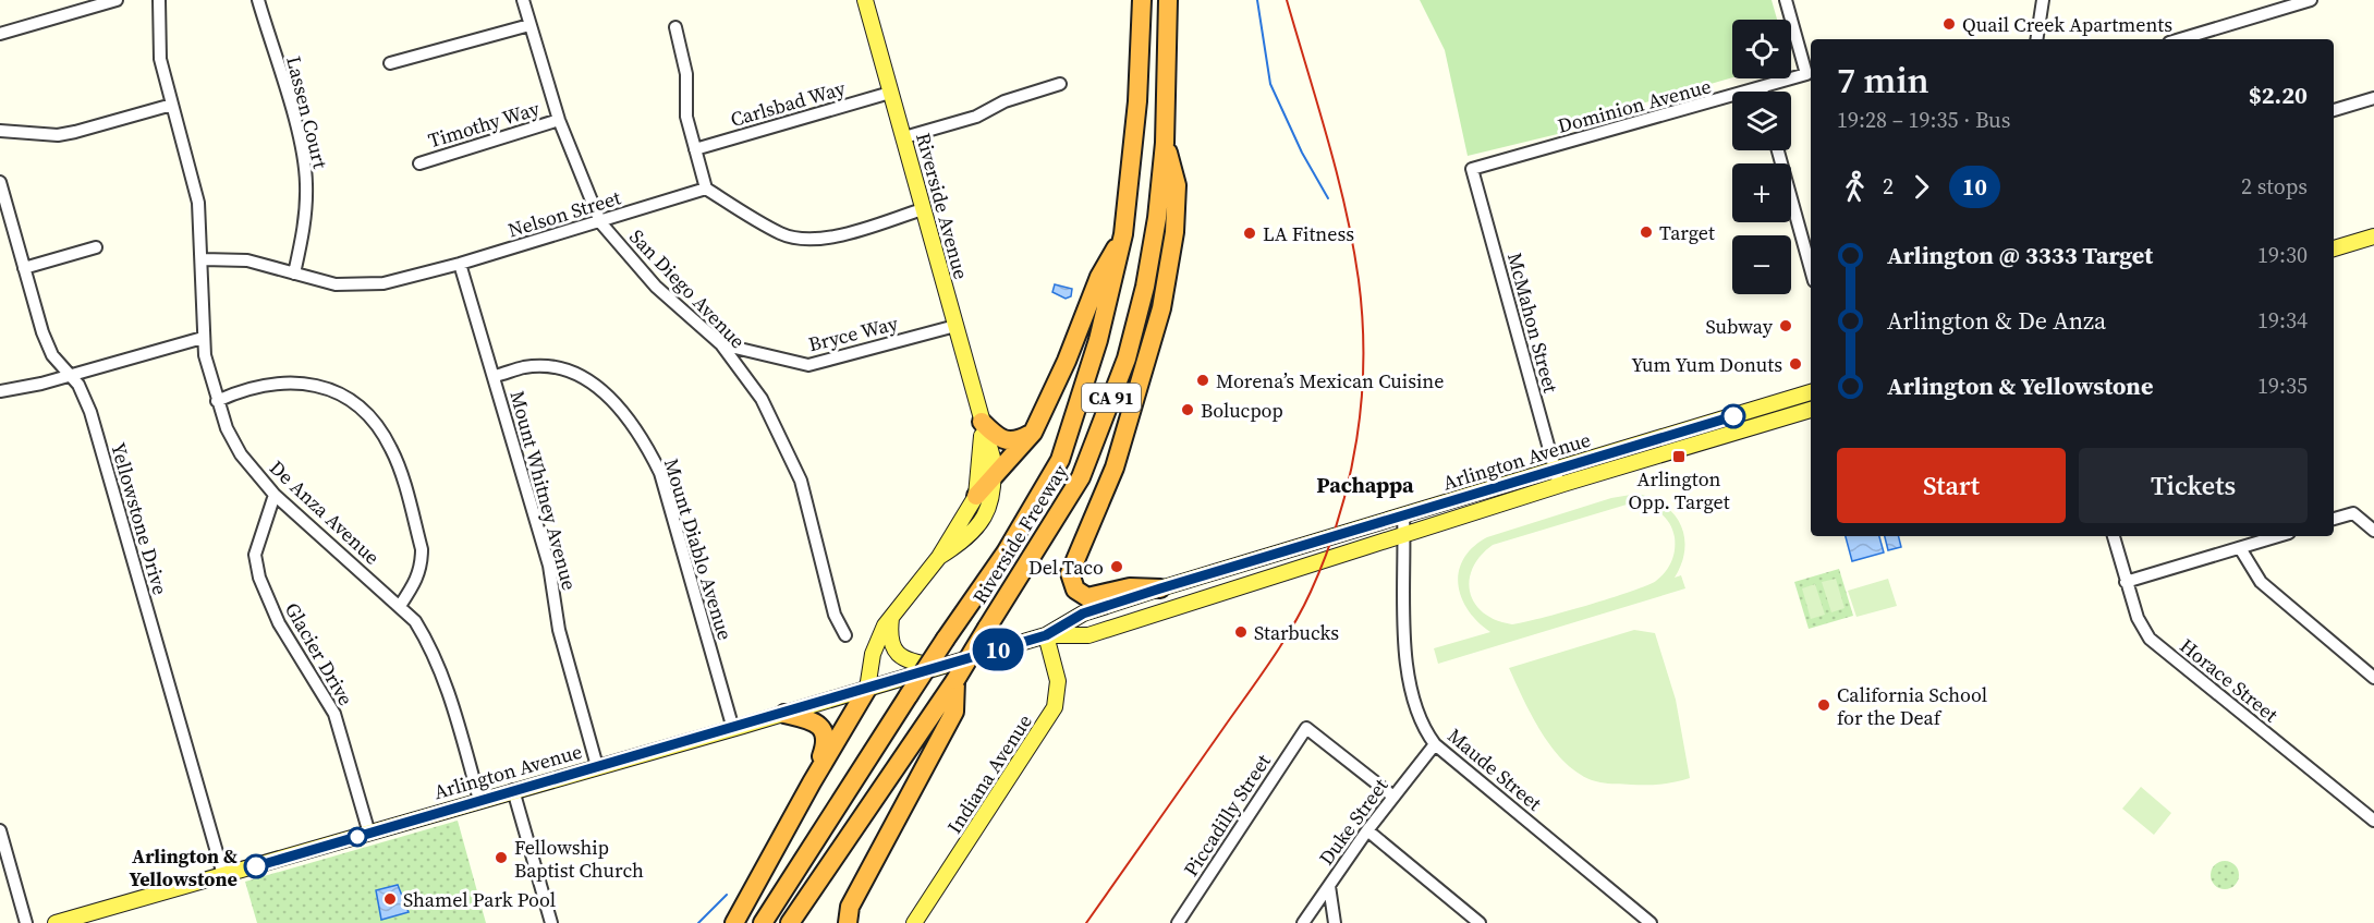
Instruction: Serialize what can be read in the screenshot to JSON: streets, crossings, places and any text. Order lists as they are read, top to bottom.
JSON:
{
  "streets": {
    "highway": ["CA 91", "Riverside Freeway"],
    "main road": ["Riverside Avenue", "Arlington Avenue", "Indiana Avenue"],
    "street": [
      "Carlsbad Way",
      "Dominion Avenue",
      "Lassen Court",
      "Timothy Way",
      "Nelson Street",
      "San Diego Avenue",
      "McMahon Street",
      "Bryce Way",
      "Mount Whitney Avenue",
      "De Anza Avenue",
      "Yellowstone Drive",
      "Mount Diablo Avenue",
      "Glacier Drive",
      "Horace Street",
      "Maude Street",
      "Piccadilly Street",
      "Duke Street"
    ]
  },
  "crossings": [
    ["Carlsbad Way", "Riverside Avenue"],
    ["Dominion Avenue", "McMahon Street"],
    ["Lassen Court", "Nelson Street"],
    ["Timothy Way", "San Diego Avenue"],
    ["Riverside Avenue", "Bryce Way"],
    ["Riverside Avenue", "Arlington Avenue"],
    ["Nelson Street", "San Diego Avenue"],
    ["Nelson Street", "Mount Whitney Avenue"],
    ["Nelson Street", "De Anza Avenue"],
    ["San Diego Avenue", "Bryce Way"],
    ["McMahon Street", "Arlington Avenue"],
    ["Arlington Avenue", "Mount Whitney Avenue"],
    ["Arlington Avenue", "De Anza Avenue"],
    ["Arlington Avenue", "Yellowstone Drive"],
    ["Arlington Avenue", "Mount Diablo Avenue"],
    ["Arlington Avenue", "Glacier Drive"],
    ["Arlington Avenue", "Maude Street"],
    ["Arlington Avenue", "Indiana Avenue"],
    ["Mount Whitney Avenue", "Mount Diablo Avenue"],
    ["De Anza Avenue", "Glacier Drive"],
    ["Maude Street", "Duke Street"],
    ["Piccadilly Street", "Duke Street"]
  ],
  "districts": ["Pachappa"],
  "places": {
    "other": [
      "Quail Creek Apartments",
      "Target",
      "LA Fitness",
      "Subway",
      "Yum Yum Donuts",
      "Morena’s Mexican Cuisine",
      "Bolucpop",
      "Del Taco",
      "Starbucks",
      "California School for the Deaf",
      "Fellowship Baptist Church",
      "Arlington & Yellowstone",
      "Shamel Park Pool"
    ],
    "transit": ["Arlington Opp. Target"]
  },
  "lines": ["bus line 10"],
  "page": {
    "on_map": "10",
    "map_buttons": ["+", "−"],
    "heading": ["7 min", "19:28 – 19:35 · Bus", "$2.20"],
    "legs": ["2", "10", "2 stops"],
    "list": [
      {
        "name": "Arlington @ 3333 Target",
        "value": "19:30"
      },
      {
        "name": "Arlington & De Anza",
        "value": "19:34"
      },
      {
        "name": "Arlington & Yellowstone",
        "value": "19:35"
      }
    ],
    "buttons": ["Start", "Tickets"]
  }
}
